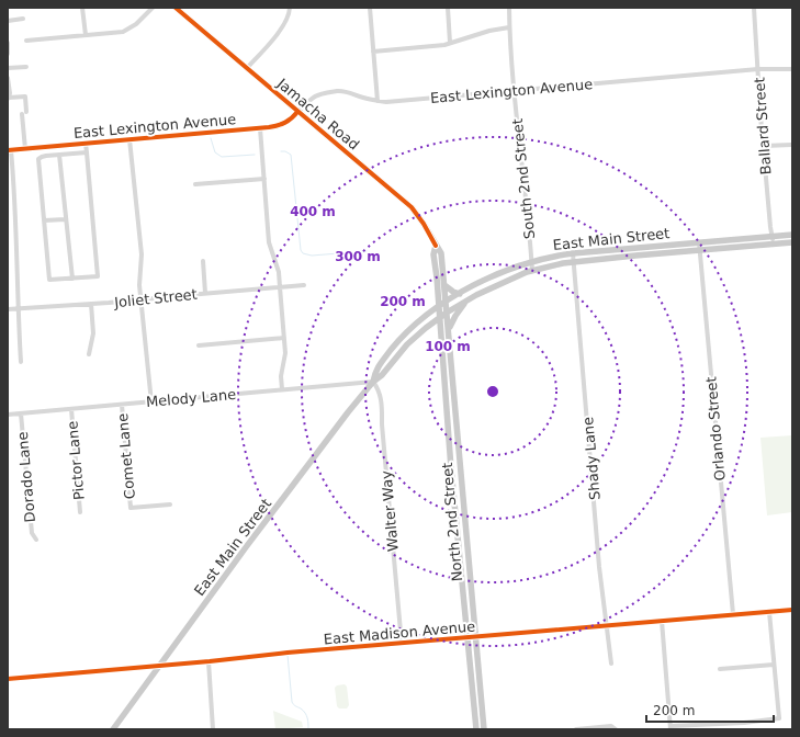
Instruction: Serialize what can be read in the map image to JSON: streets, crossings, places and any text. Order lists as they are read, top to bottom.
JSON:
{
  "streets": {
    "main road": ["Jamacha Road", "East Main Street", "North 2nd Street"],
    "street": [
      "East Lexington Avenue",
      "Ballard Street",
      "South 2nd Street",
      "Joliet Street",
      "Melody Lane",
      "Orlando Street",
      "Comet Lane",
      "Shady Lane",
      "Pictor Lane",
      "Dorado Lane",
      "Walter Way",
      "East Madison Avenue"
    ]
  },
  "crossings": [
    ["East Lexington Avenue", "Jamacha Road"],
    ["East Lexington Avenue", "Ballard Street"],
    ["East Lexington Avenue", "South 2nd Street"],
    ["Jamacha Road", "East Main Street"],
    ["Jamacha Road", "North 2nd Street"],
    ["Ballard Street", "East Main Street"],
    ["South 2nd Street", "East Main Street"],
    ["East Main Street", "Melody Lane"],
    ["East Main Street", "Orlando Street"],
    ["East Main Street", "Shady Lane"],
    ["East Main Street", "Walter Way"],
    ["East Main Street", "North 2nd Street"],
    ["East Main Street", "East Madison Avenue"],
    ["Melody Lane", "Comet Lane"],
    ["Melody Lane", "Pictor Lane"],
    ["Melody Lane", "Dorado Lane"],
    ["Melody Lane", "Walter Way"],
    ["Orlando Street", "East Madison Avenue"],
    ["Shady Lane", "East Madison Avenue"],
    ["Walter Way", "East Madison Avenue"],
    ["North 2nd Street", "East Madison Avenue"]
  ],
  "scale_bar": "200 m",
  "rings": [
    "400 m",
    "300 m",
    "200 m",
    "100 m"
  ]
}
